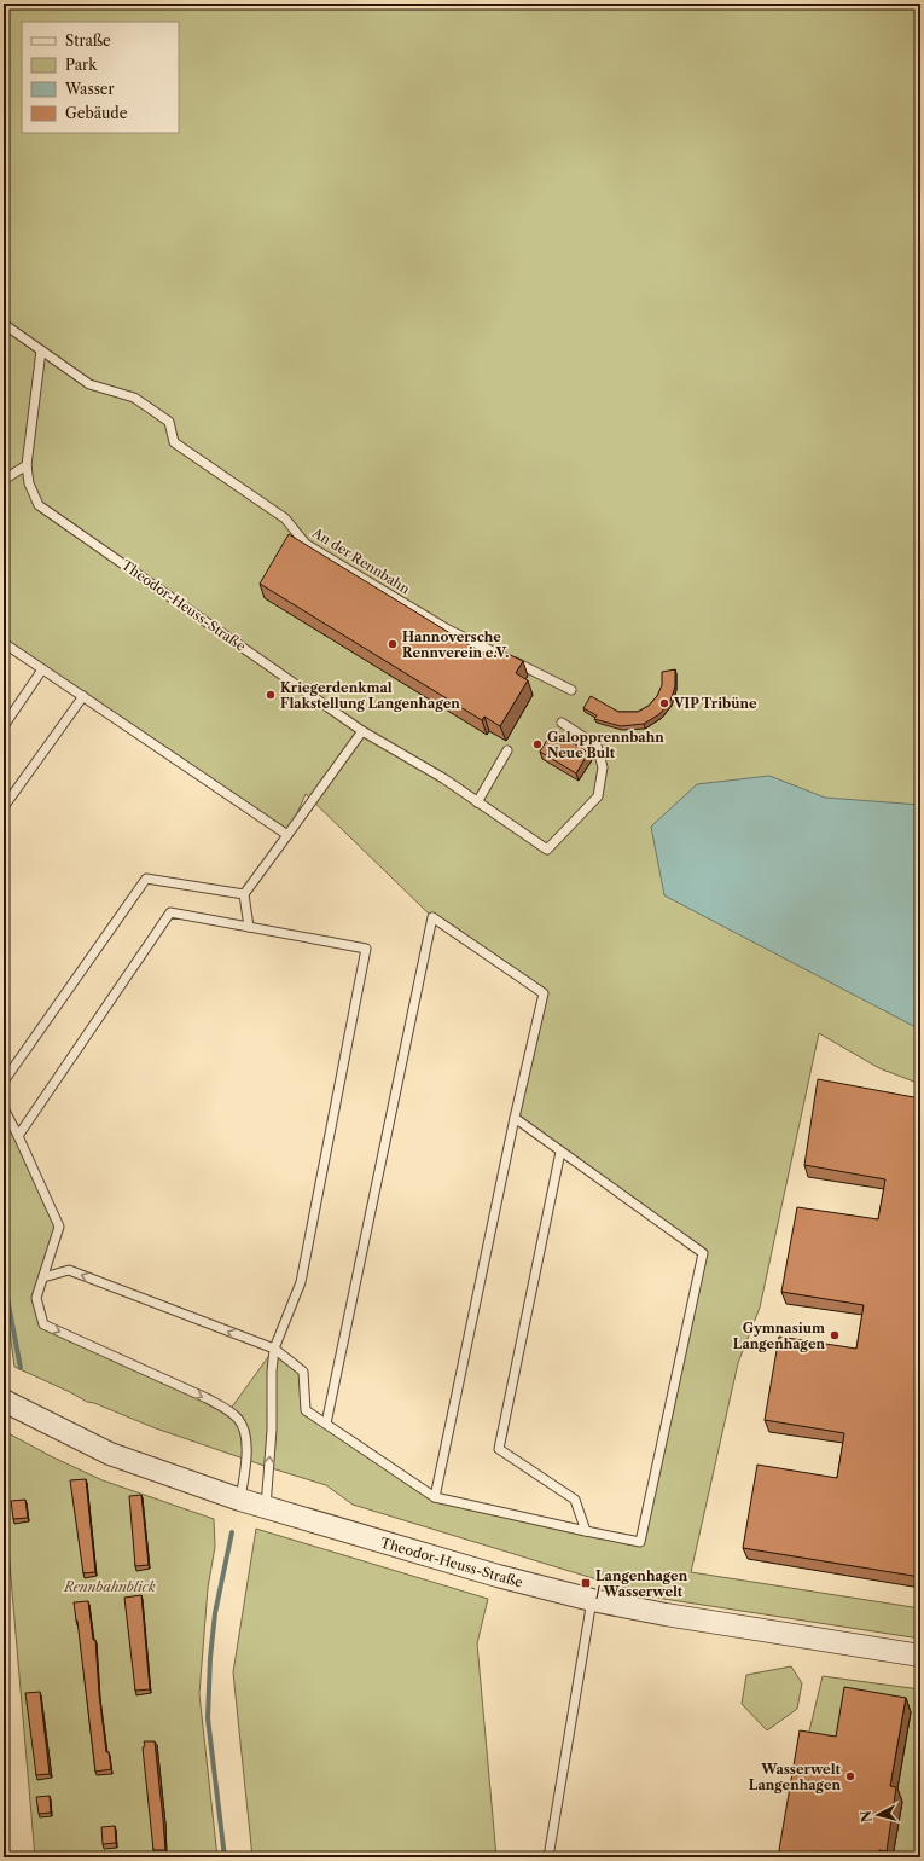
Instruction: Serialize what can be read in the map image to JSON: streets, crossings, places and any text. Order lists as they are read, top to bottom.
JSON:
{
  "streets": {
    "street": ["Theodor-Heuss-Straße"],
    "lane": ["An der Rennbahn"]
  },
  "crossings": [
    ["An der Rennbahn", "Theodor-Heuss-Straße"]
  ],
  "parks": ["Rennbahnblick"],
  "places": {
    "other": [
      "Hannoversche Rennverein e.V.",
      "Kriegerdenkmal Flakstellung Langenhagen",
      "VIP Tribüne",
      "Galopprennbahn Neue Bult",
      "Gymnasium Langenhagen",
      "Wasserwelt Langenhagen"
    ],
    "transit": ["Langenhagen / Wasserwelt"]
  },
  "legend": [
    "Straße",
    "Park",
    "Wasser",
    "Gebäude"
  ],
  "north": "left"
}
